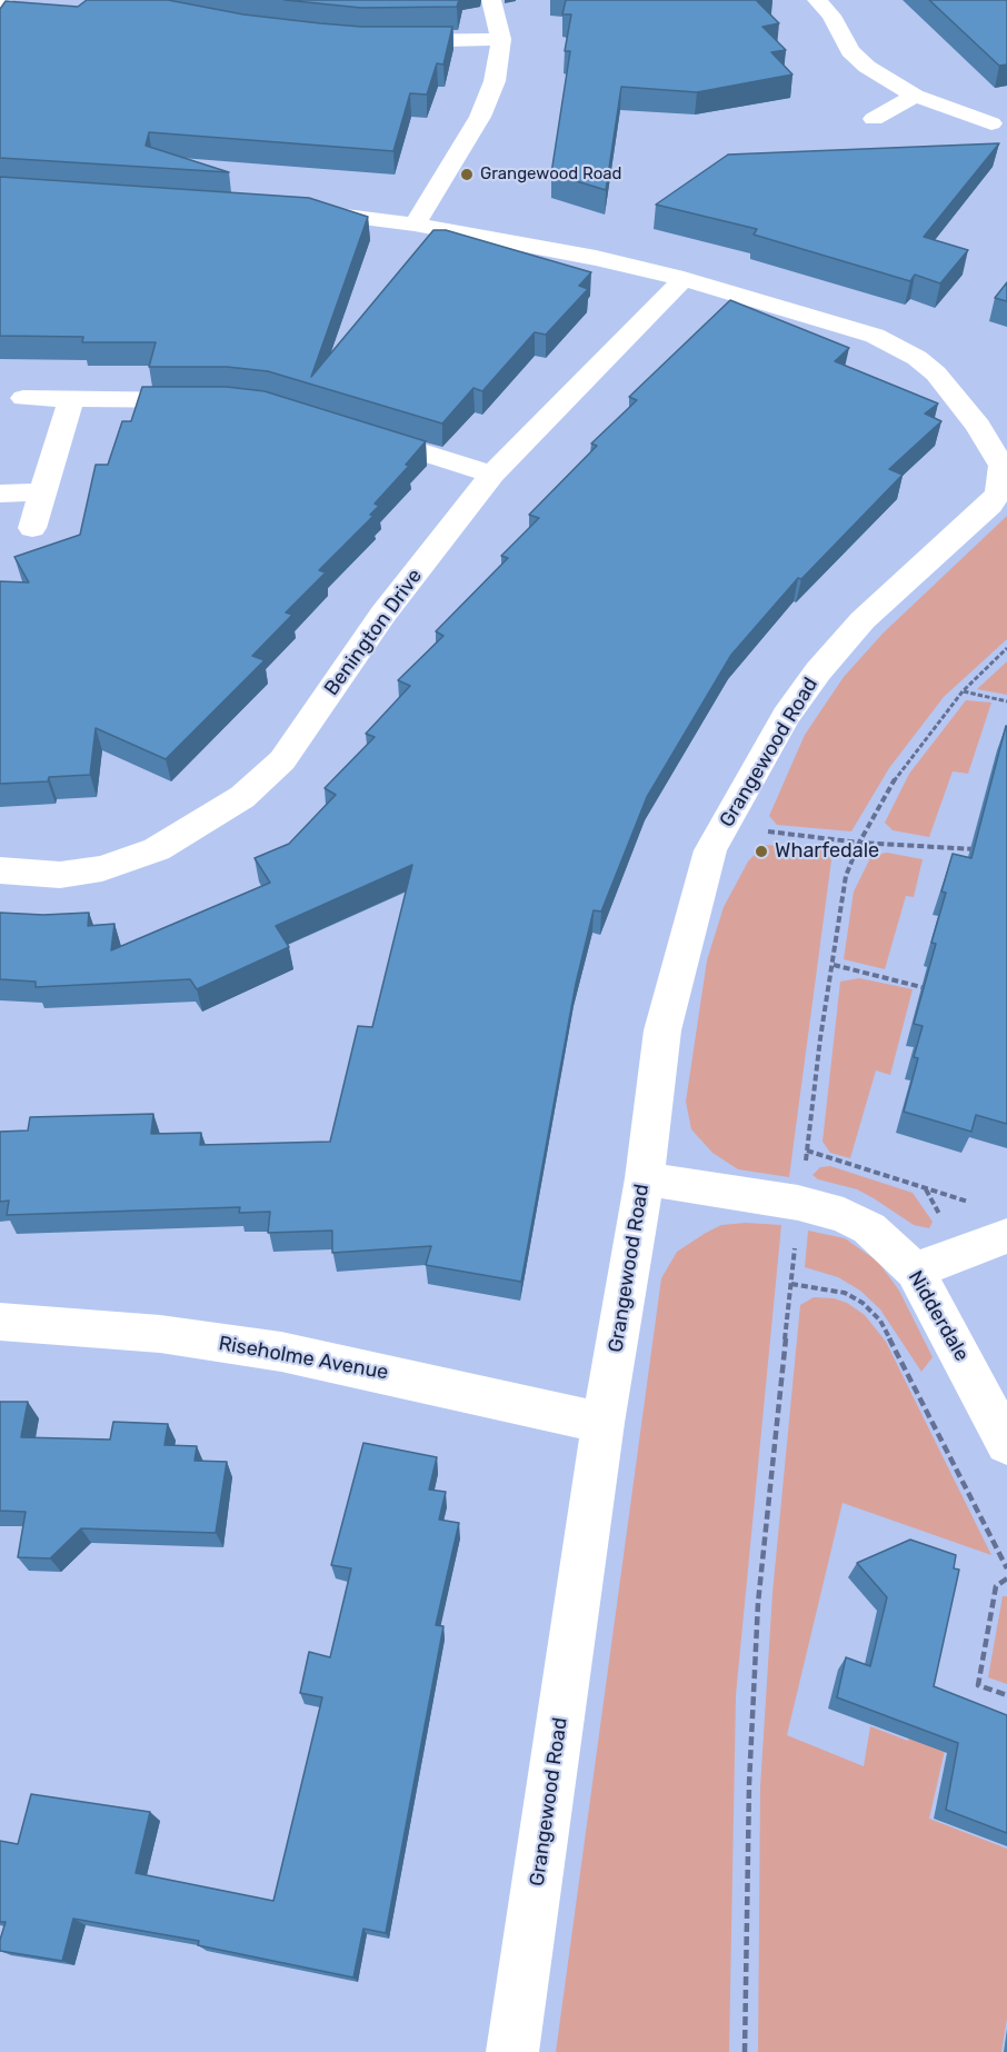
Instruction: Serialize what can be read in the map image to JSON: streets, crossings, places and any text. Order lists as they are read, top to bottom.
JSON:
{
  "streets": {
    "street": [
      "Benington Drive",
      "Grangewood Road",
      "Nidderdale",
      "Riseholme Avenue"
    ]
  },
  "crossings": [
    ["Benington Drive", "Grangewood Road"],
    ["Grangewood Road", "Nidderdale"],
    ["Grangewood Road", "Riseholme Avenue"]
  ],
  "places": ["Grangewood Road", "Wharfedale"]
}
